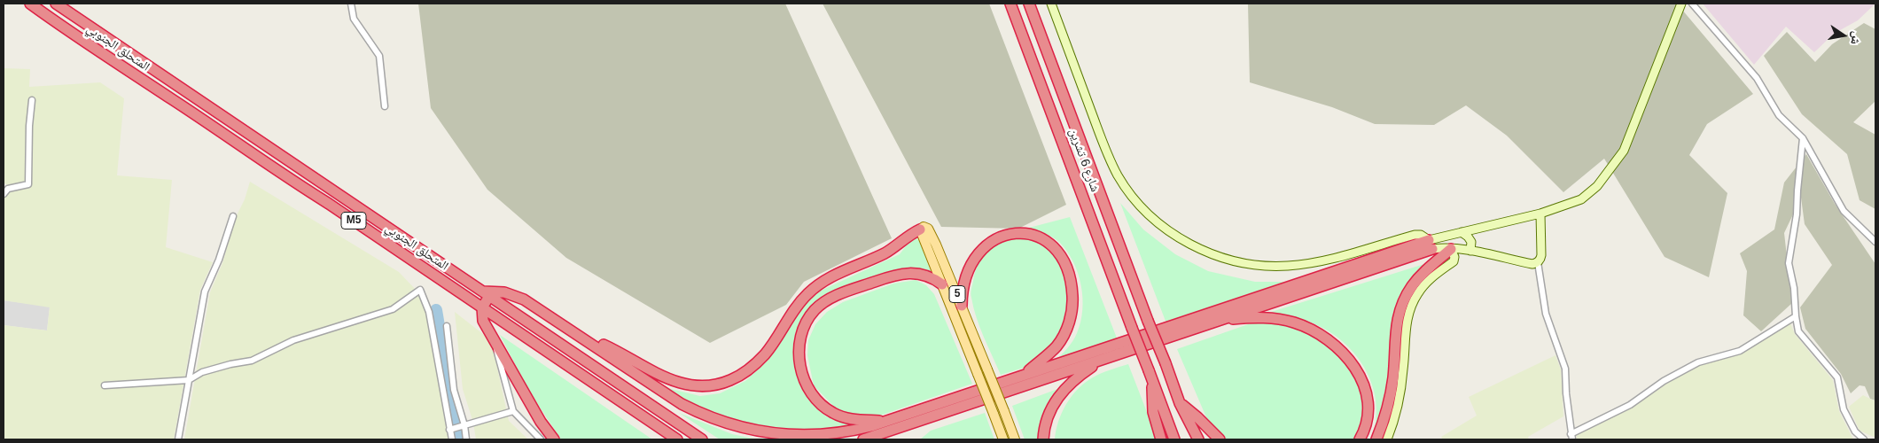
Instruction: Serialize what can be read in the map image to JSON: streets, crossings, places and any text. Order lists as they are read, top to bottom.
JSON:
{
  "streets": {
    "highway": ["المتحلق الجنوبي", "شارع 6 تشرين", "M5"],
    "main road": ["5"]
  },
  "north": "right"
}
